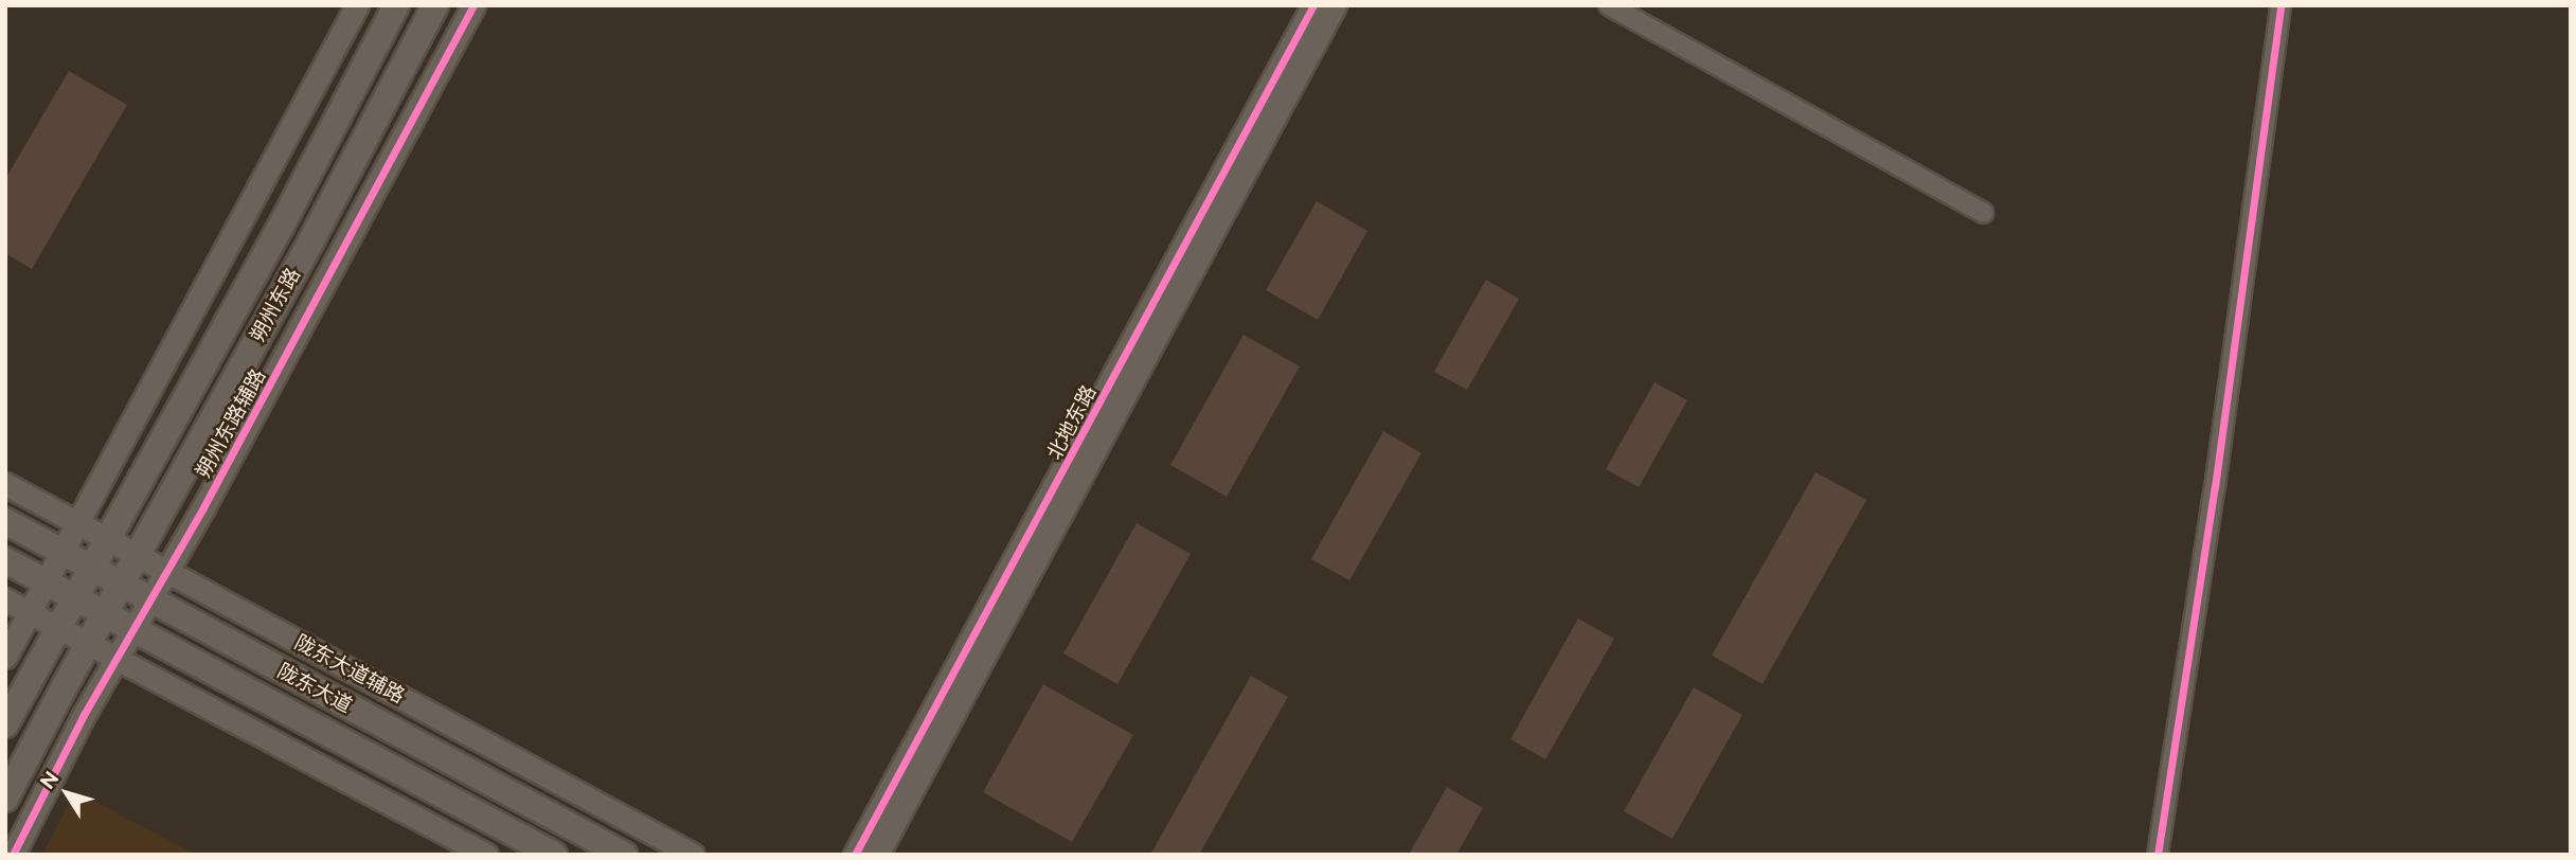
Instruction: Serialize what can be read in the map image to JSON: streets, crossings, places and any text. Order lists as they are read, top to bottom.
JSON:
{
  "streets": {
    "main road": ["朔州东路", "陇东大道"],
    "street": ["北地东路", "朔州东路辅路", "陇东大道辅路"]
  },
  "crossings": [
    ["朔州东路", "陇东大道辅路"],
    ["朔州东路", "陇东大道"],
    ["朔州东路辅路", "陇东大道辅路"],
    ["朔州东路辅路", "陇东大道"]
  ],
  "north": "top left"
}
